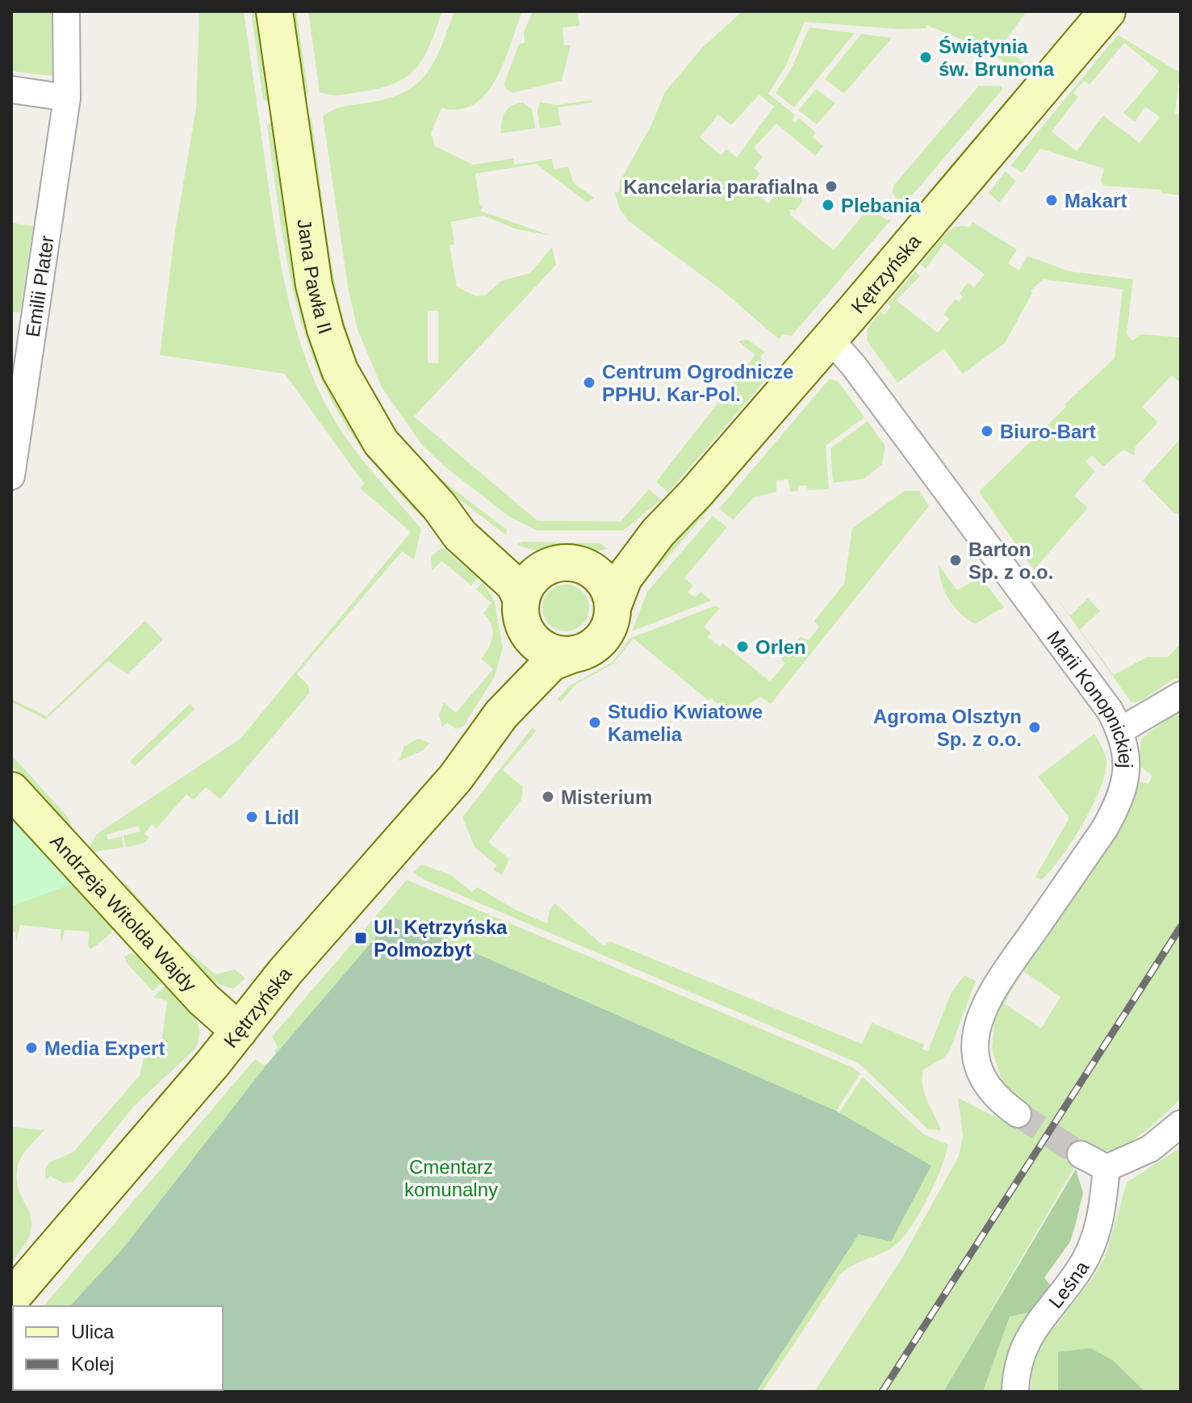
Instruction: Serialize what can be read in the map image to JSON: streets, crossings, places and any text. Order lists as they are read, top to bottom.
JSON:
{
  "streets": {
    "main road": ["Kętrzyńska", "Jana Pawła II", "Andrzeja Witolda Wajdy"],
    "street": ["Emilii Plater", "Marii Konopnickiej", "Leśna"]
  },
  "crossings": [
    ["Kętrzyńska", "Jana Pawła II"],
    ["Kętrzyńska", "Marii Konopnickiej"],
    ["Kętrzyńska", "Andrzeja Witolda Wajdy"]
  ],
  "parks": ["Cmentarz komunalny"],
  "places": {
    "other": [
      "Świątynia św. Brunona",
      "Kancelaria parafialna",
      "Makart",
      "Plebania",
      "Centrum Ogrodnicze PPHU. Kar-Pol.",
      "Biuro-Bart",
      "Barton Sp. z o.o.",
      "Orlen",
      "Studio Kwiatowe Kamelia",
      "Agroma Olsztyn Sp. z o.o.",
      "Misterium",
      "Lidl",
      "Media Expert"
    ],
    "transit": ["Ul. Kętrzyńska Polmozbyt"]
  },
  "legend": ["Ulica", "Kolej"]
}
